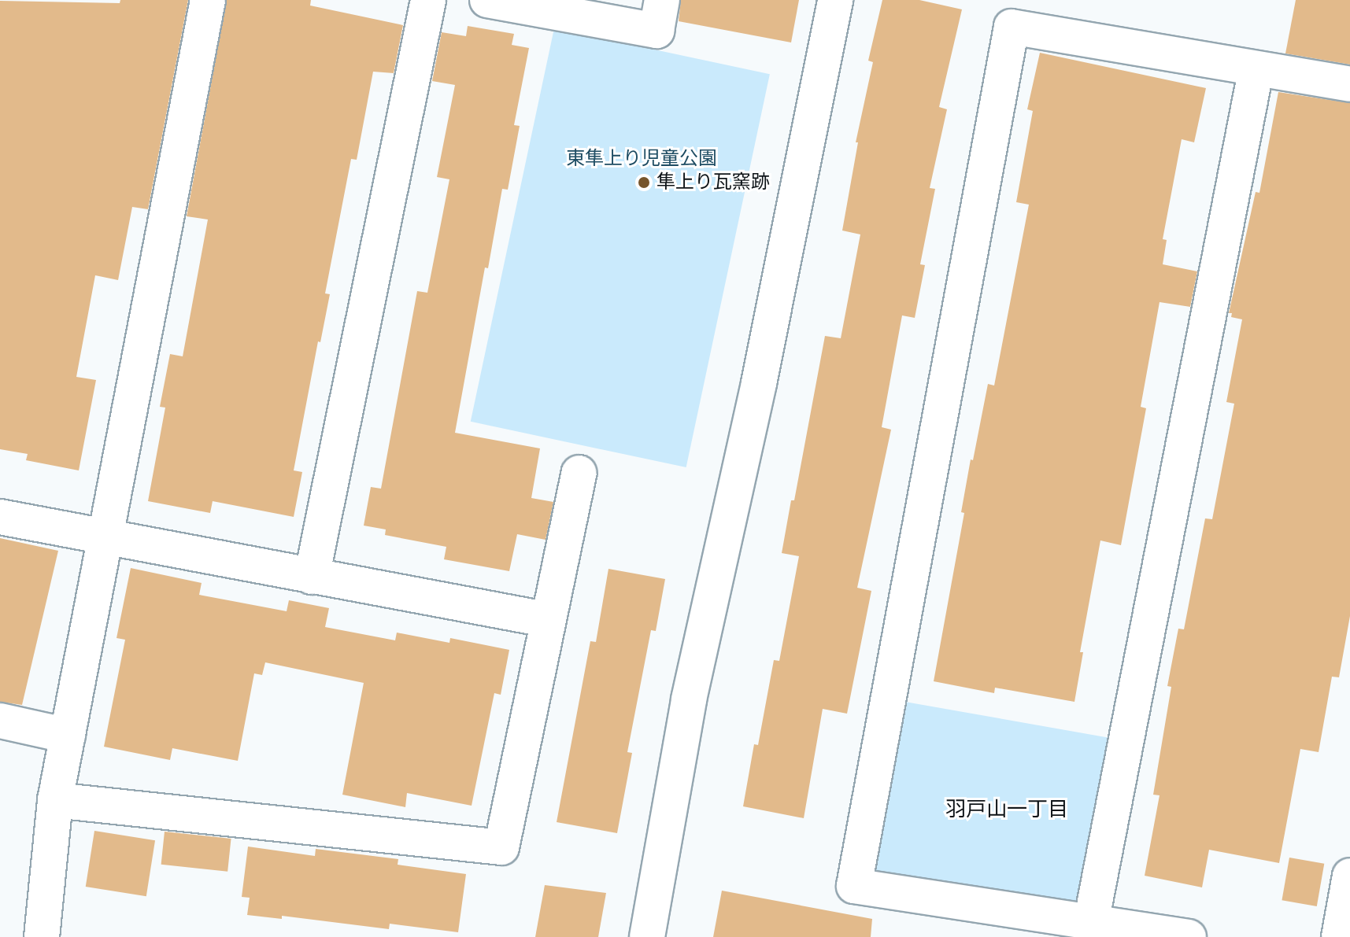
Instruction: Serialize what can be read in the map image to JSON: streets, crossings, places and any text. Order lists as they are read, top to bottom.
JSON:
{
  "districts": ["羽戸山一丁目"],
  "parks": ["東隼上り児童公園"],
  "places": ["隼上り瓦窯跡"]
}
